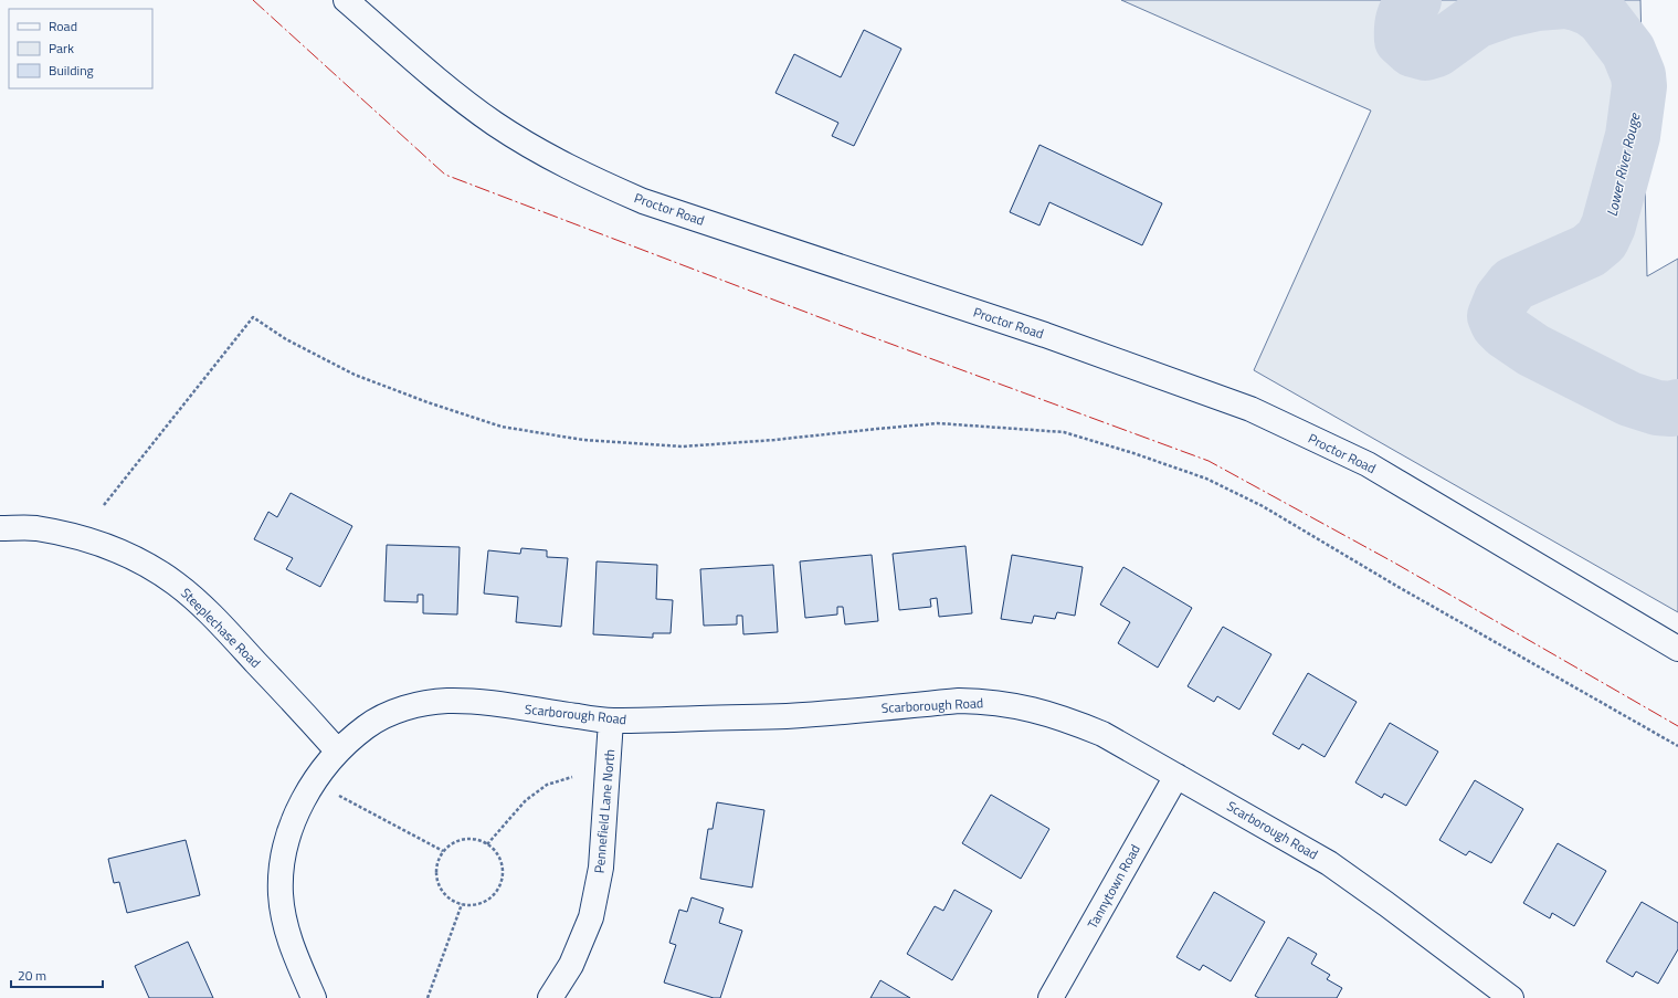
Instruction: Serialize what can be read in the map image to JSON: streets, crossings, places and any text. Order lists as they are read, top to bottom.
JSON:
{
  "streets": {
    "street": [
      "Proctor Road",
      "Steeplechase Road",
      "Scarborough Road",
      "Pennefield Lane North",
      "Tannytown Road"
    ]
  },
  "crossings": [
    ["Steeplechase Road", "Scarborough Road"],
    ["Scarborough Road", "Pennefield Lane North"],
    ["Scarborough Road", "Tannytown Road"]
  ],
  "water": ["Lower River Rouge"],
  "legend": ["Road", "Park", "Building"],
  "scale_bar": "20 m"
}
